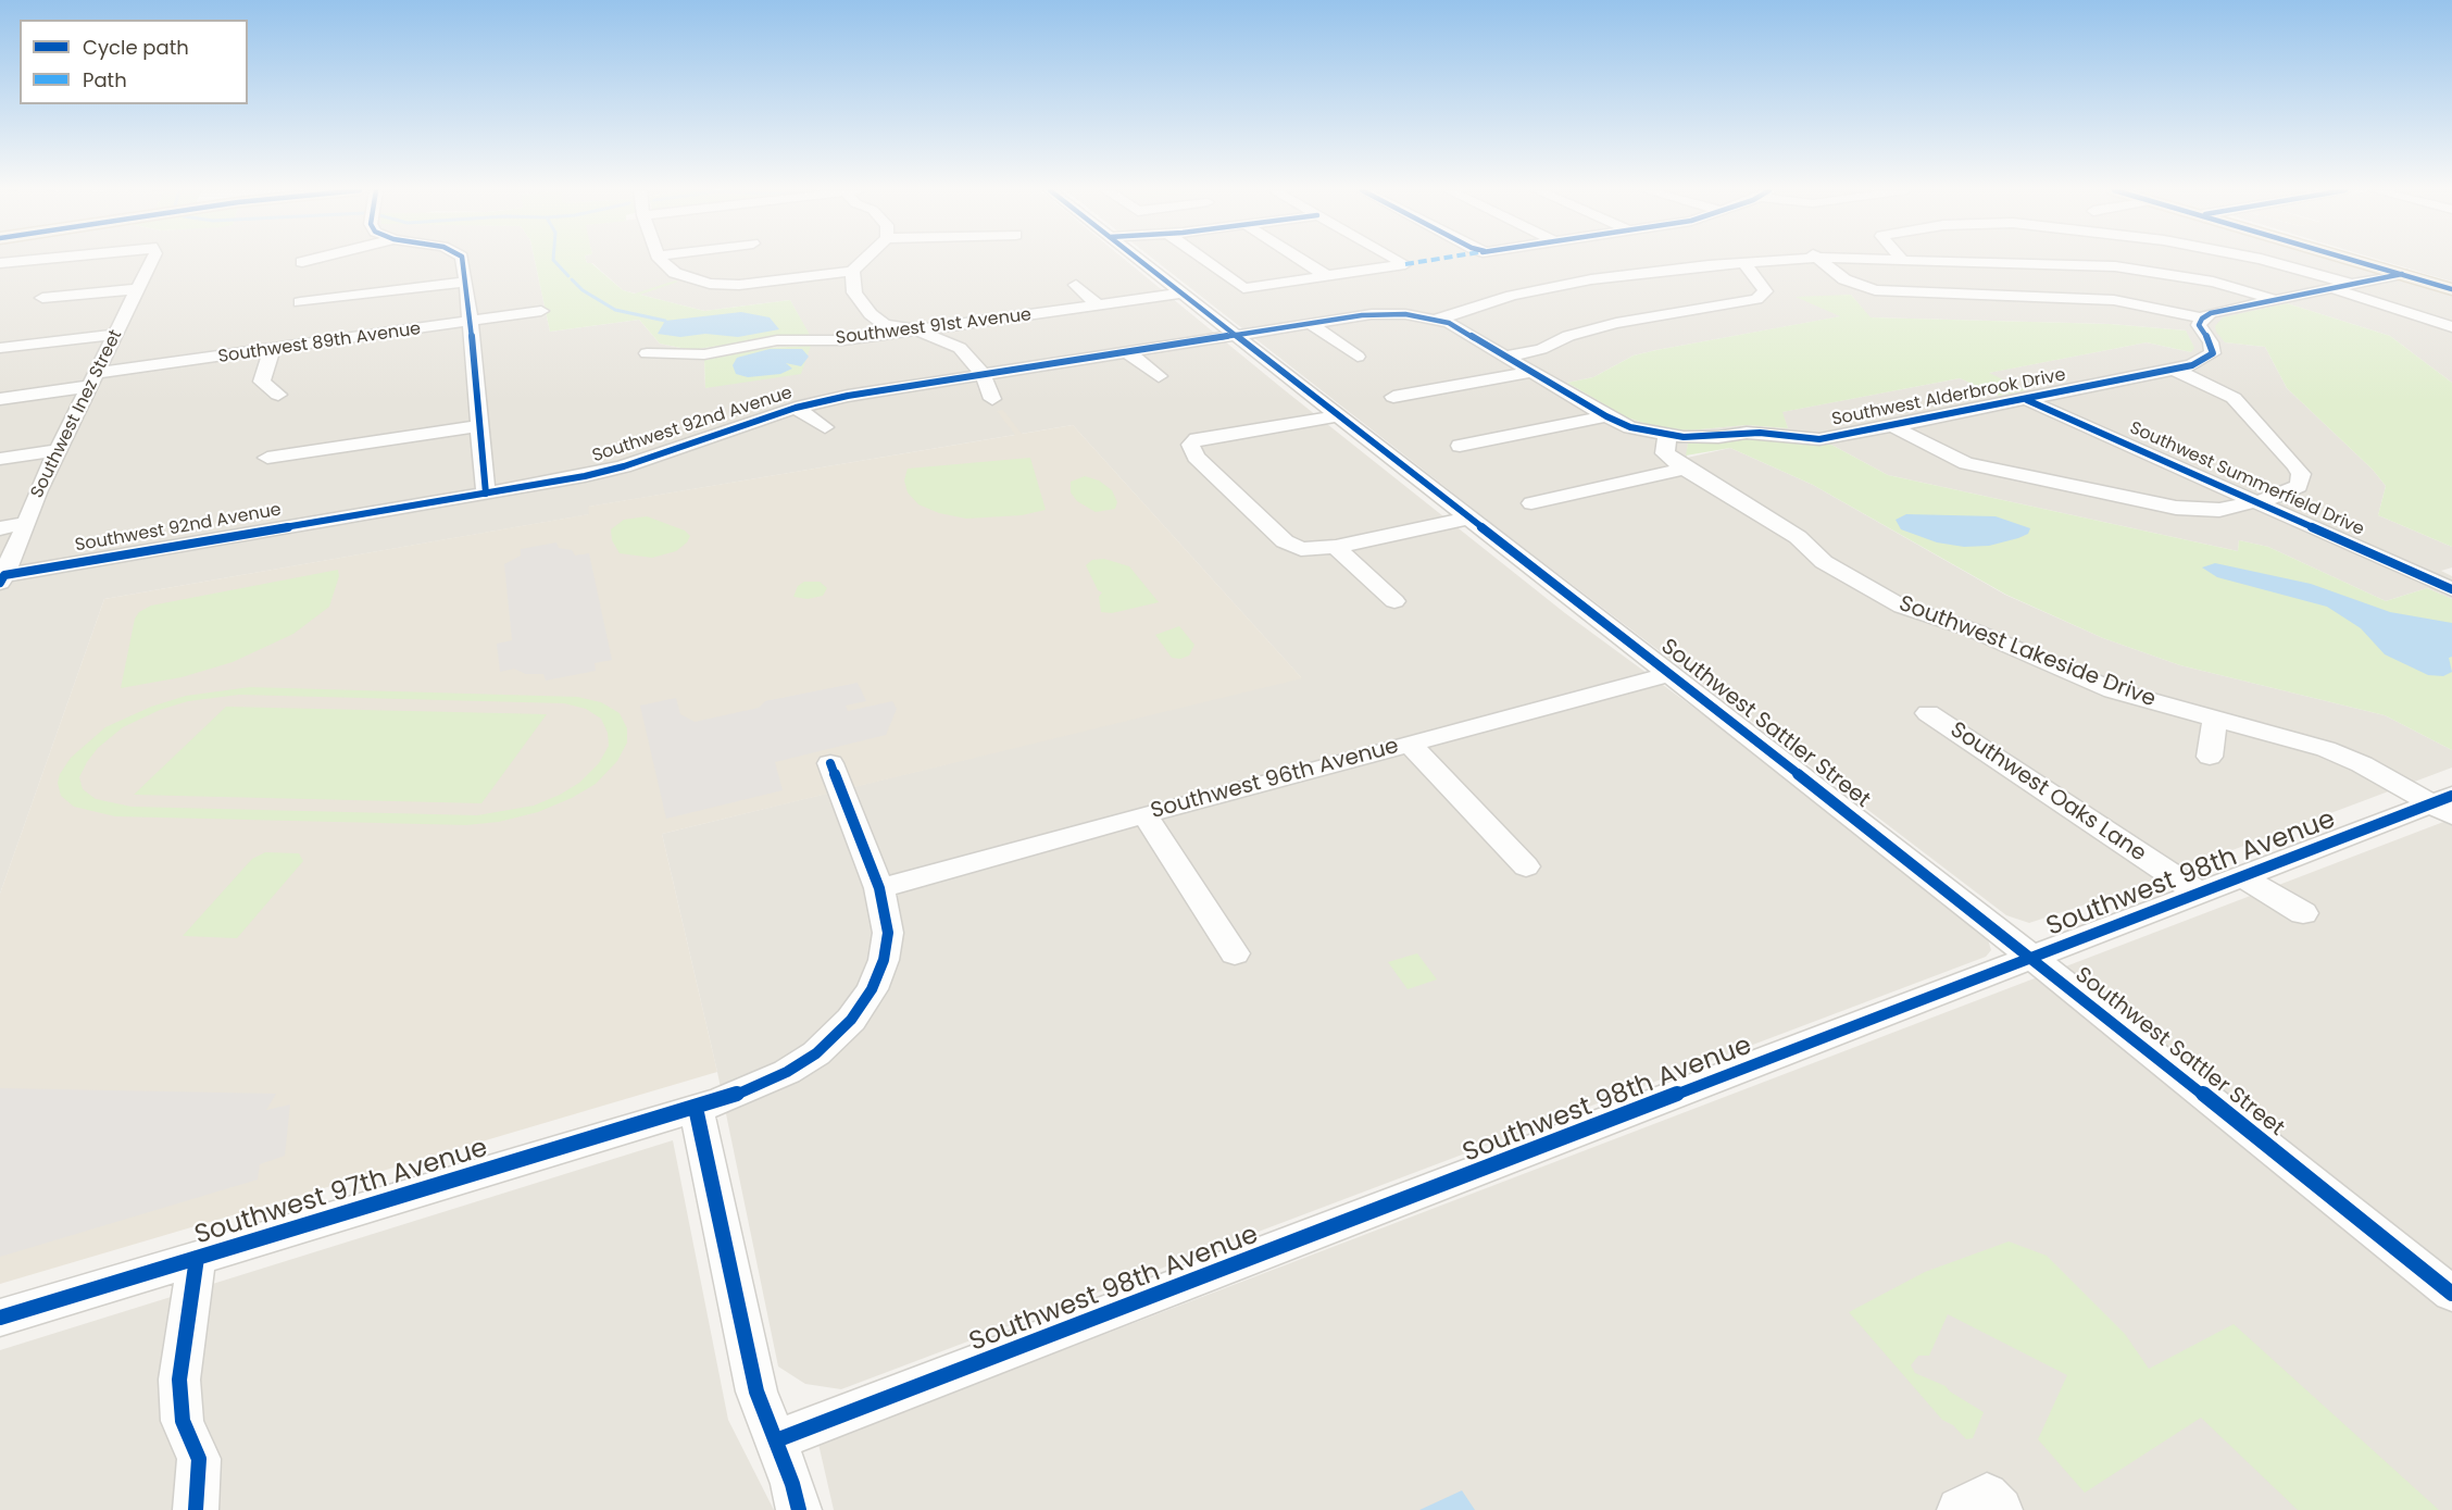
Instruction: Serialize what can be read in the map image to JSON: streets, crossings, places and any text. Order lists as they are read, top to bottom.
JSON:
{
  "streets": {
    "street": [
      "Southwest 91st Avenue",
      "Southwest 89th Avenue",
      "Southwest Alderbrook Drive",
      "Southwest Inez Street",
      "Southwest 92nd Avenue",
      "Southwest Summerfield Drive",
      "Southwest Lakeside Drive",
      "Southwest Sattler Street",
      "Southwest 96th Avenue",
      "Southwest Oaks Lane",
      "Southwest 98th Avenue",
      "Southwest 97th Avenue"
    ]
  },
  "crossings": [
    ["Southwest 91st Avenue", "Southwest Sattler Street"],
    ["Southwest 89th Avenue", "Southwest Inez Street"],
    ["Southwest Alderbrook Drive", "Southwest 92nd Avenue"],
    ["Southwest Alderbrook Drive", "Southwest Summerfield Drive"],
    ["Southwest Alderbrook Drive", "Southwest Lakeside Drive"],
    ["Southwest Alderbrook Drive", "Southwest Sattler Street"],
    ["Southwest Inez Street", "Southwest 92nd Avenue"],
    ["Southwest 92nd Avenue", "Southwest Sattler Street"],
    ["Southwest Lakeside Drive", "Southwest 98th Avenue"],
    ["Southwest Sattler Street", "Southwest 96th Avenue"],
    ["Southwest Sattler Street", "Southwest 98th Avenue"],
    ["Southwest 96th Avenue", "Southwest 97th Avenue"],
    ["Southwest Oaks Lane", "Southwest 98th Avenue"]
  ],
  "legend": ["Cycle path", "Path"]
}
